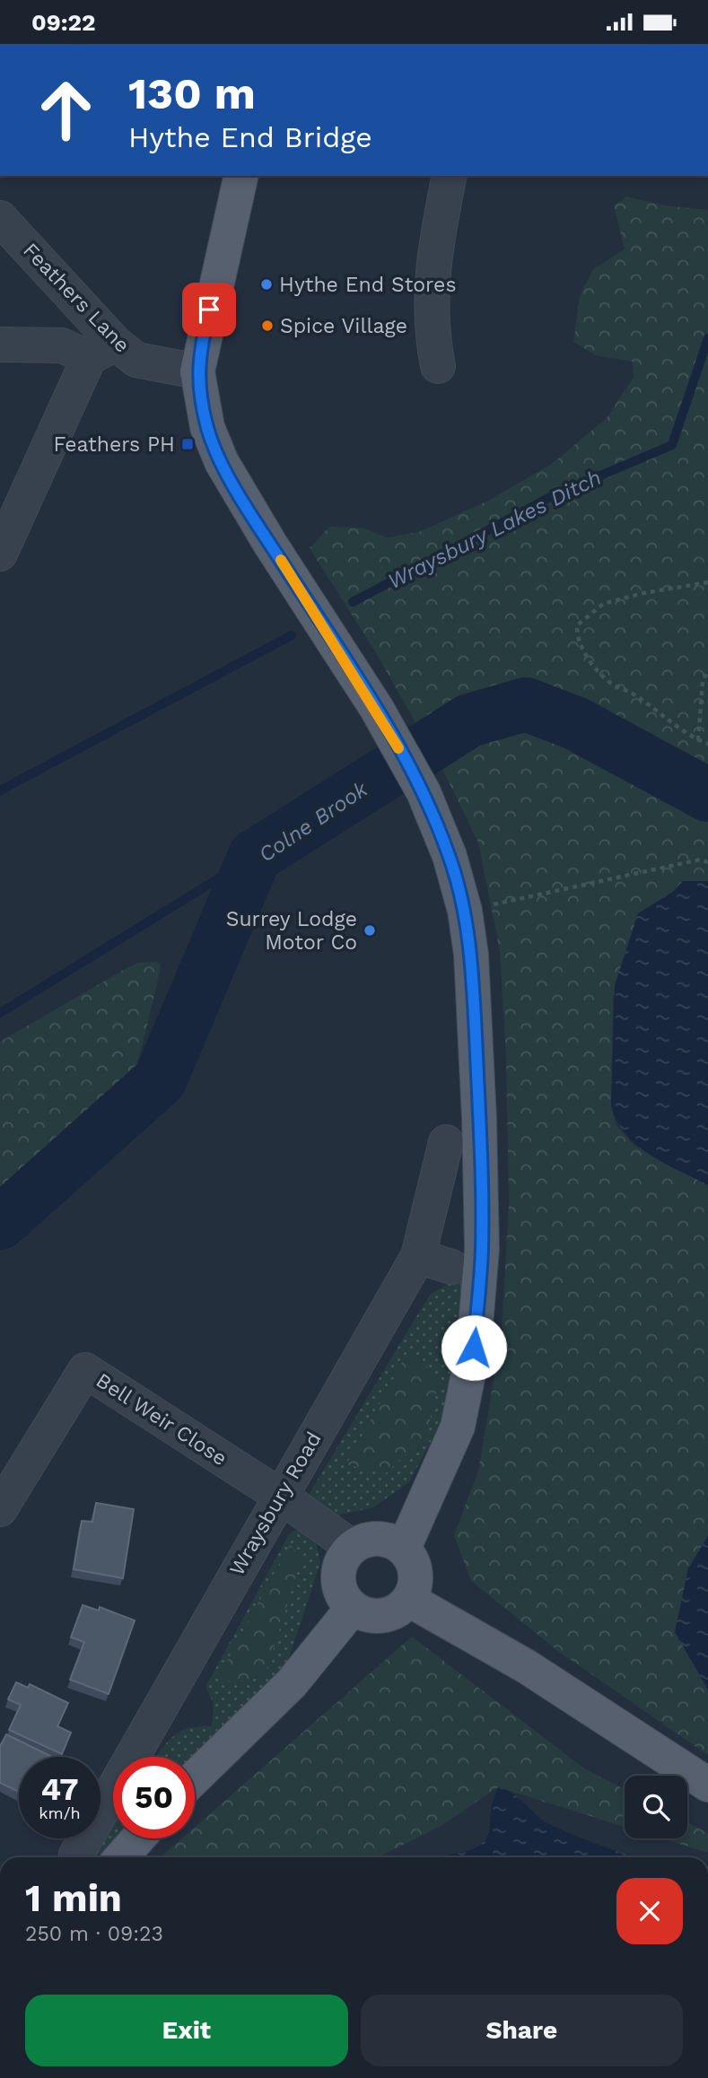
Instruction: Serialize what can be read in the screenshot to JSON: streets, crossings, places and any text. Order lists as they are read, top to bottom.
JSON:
{
  "streets": {
    "street": ["Feathers Lane", "Bell Weir Close", "Wraysbury Road"]
  },
  "crossings": [
    ["Bell Weir Close", "Wraysbury Road"]
  ],
  "water": ["Wraysbury Lakes Ditch", "Colne Brook"],
  "places": {
    "other": ["Hythe End Stores", "Spice Village", "Surrey Lodge Motor Co"],
    "transit": ["Feathers PH"]
  },
  "page": {
    "status": "09:22",
    "turn": ["130 m", "Hythe End Bridge"],
    "speed": "47 km/h",
    "limit": "50",
    "heading": ["1 min", "250 m · 09:23"],
    "buttons": ["Exit", "Share"]
  }
}
